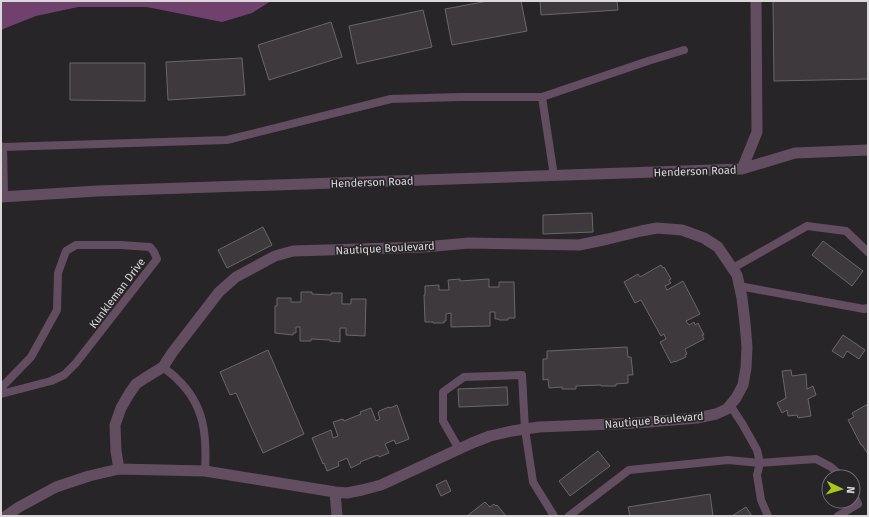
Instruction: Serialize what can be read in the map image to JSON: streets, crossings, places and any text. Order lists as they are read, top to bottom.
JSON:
{
  "streets": {
    "street": ["Henderson Road", "Nautique Boulevard"],
    "lane": ["Kunkleman Drive"]
  },
  "north": "right"
}
